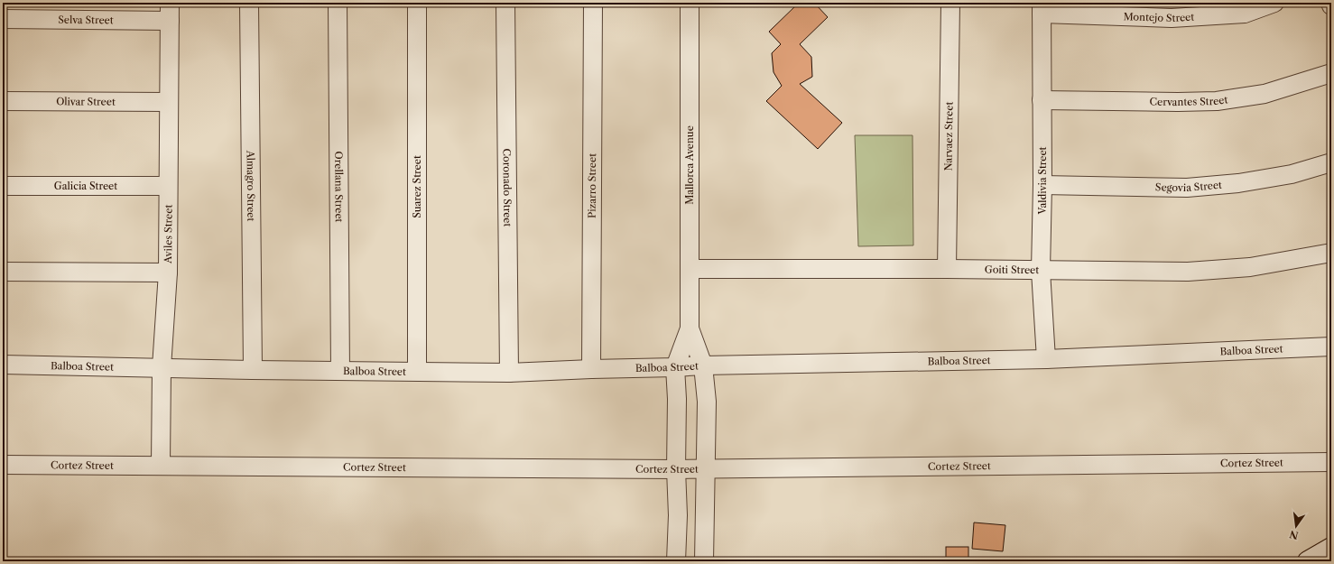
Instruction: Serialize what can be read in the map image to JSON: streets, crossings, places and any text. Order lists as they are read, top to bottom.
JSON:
{
  "streets": {
    "street": [
      "Montejo Street",
      "Selva Street",
      "Cervantes Street",
      "Olivar Street",
      "Narvaez Street",
      "Mallorca Avenue",
      "Valdivia Street",
      "Galicia Street",
      "Almagro Street",
      "Pizarro Street",
      "Segovia Street",
      "Orellana Street",
      "Suarez Street",
      "Coronado Street",
      "Aviles Street",
      "Goiti Street",
      "Balboa Street",
      "Cortez Street"
    ]
  },
  "crossings": [
    ["Montejo Street", "Valdivia Street"],
    ["Selva Street", "Aviles Street"],
    ["Cervantes Street", "Valdivia Street"],
    ["Olivar Street", "Aviles Street"],
    ["Narvaez Street", "Goiti Street"],
    ["Mallorca Avenue", "Goiti Street"],
    ["Mallorca Avenue", "Balboa Street"],
    ["Mallorca Avenue", "Cortez Street"],
    ["Valdivia Street", "Segovia Street"],
    ["Valdivia Street", "Goiti Street"],
    ["Valdivia Street", "Balboa Street"],
    ["Galicia Street", "Aviles Street"],
    ["Almagro Street", "Balboa Street"],
    ["Pizarro Street", "Balboa Street"],
    ["Orellana Street", "Balboa Street"],
    ["Suarez Street", "Balboa Street"],
    ["Coronado Street", "Balboa Street"],
    ["Aviles Street", "Balboa Street"],
    ["Aviles Street", "Cortez Street"]
  ],
  "north": "bottom"
}
